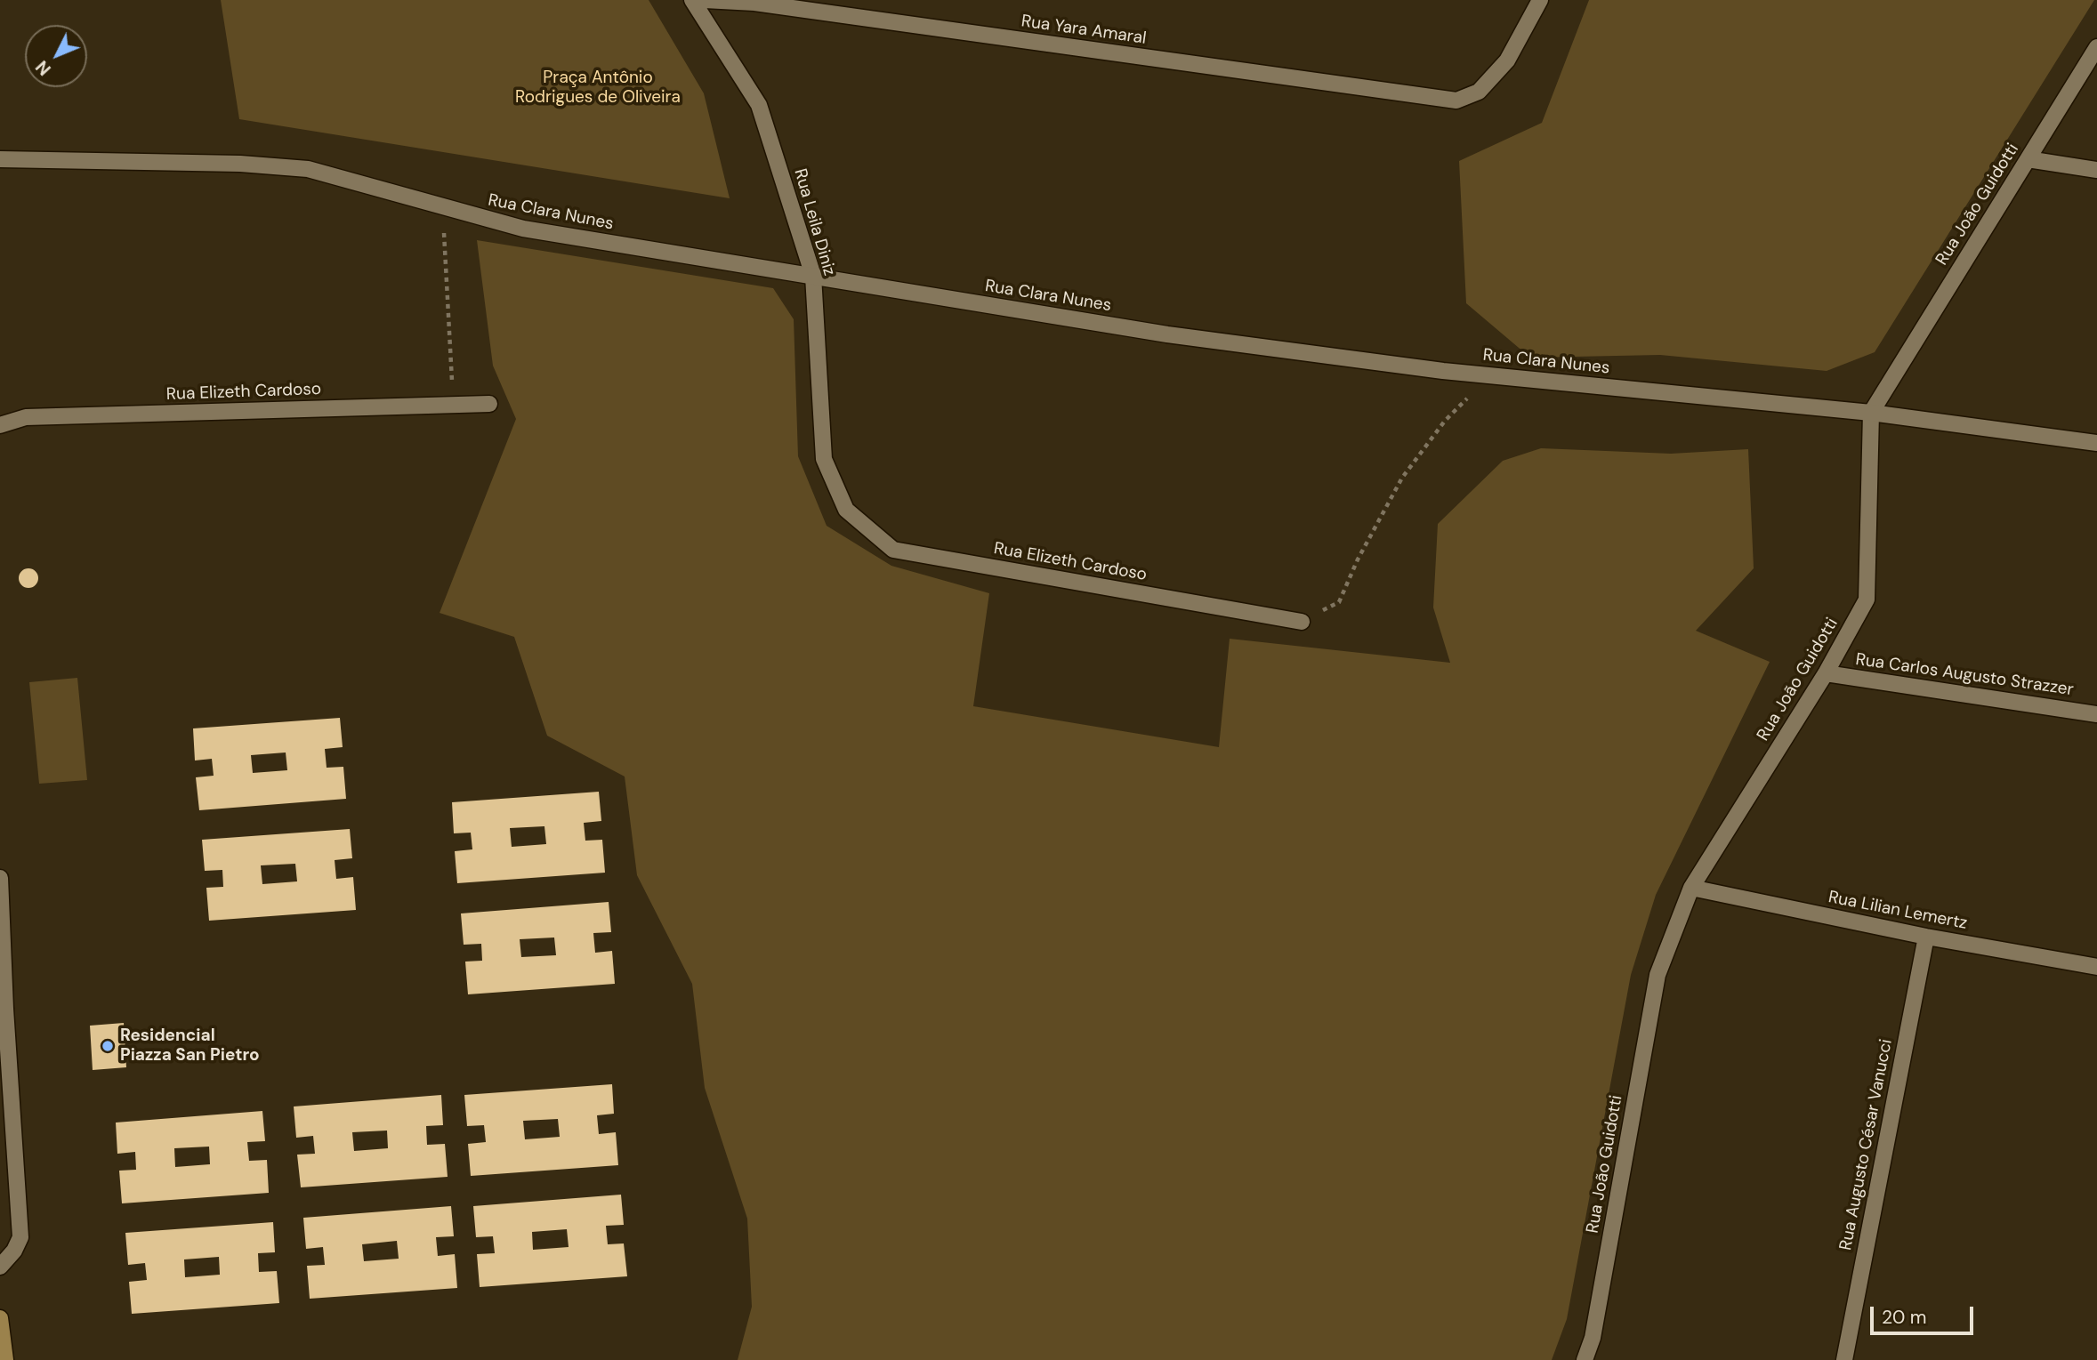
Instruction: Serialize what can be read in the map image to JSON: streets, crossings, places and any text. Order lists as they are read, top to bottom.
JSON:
{
  "streets": {
    "street": [
      "Rua Yara Amaral",
      "Rua João Guidotti",
      "Rua Clara Nunes",
      "Rua Leila Diniz",
      "Rua Elizeth Cardoso",
      "Rua Carlos Augusto Strazzer",
      "Rua Lilian Lemertz",
      "Rua Augusto César Vanucci"
    ]
  },
  "crossings": [
    ["Rua João Guidotti", "Rua Clara Nunes"],
    ["Rua João Guidotti", "Rua Carlos Augusto Strazzer"],
    ["Rua João Guidotti", "Rua Lilian Lemertz"],
    ["Rua Clara Nunes", "Rua Leila Diniz"],
    ["Rua Leila Diniz", "Rua Elizeth Cardoso"],
    ["Rua Lilian Lemertz", "Rua Augusto César Vanucci"]
  ],
  "parks": ["Praça Antônio Rodrigues de Oliveira"],
  "places": ["Residencial Piazza San Pietro"],
  "scale_bar": "20 m",
  "north": "bottom left"
}
